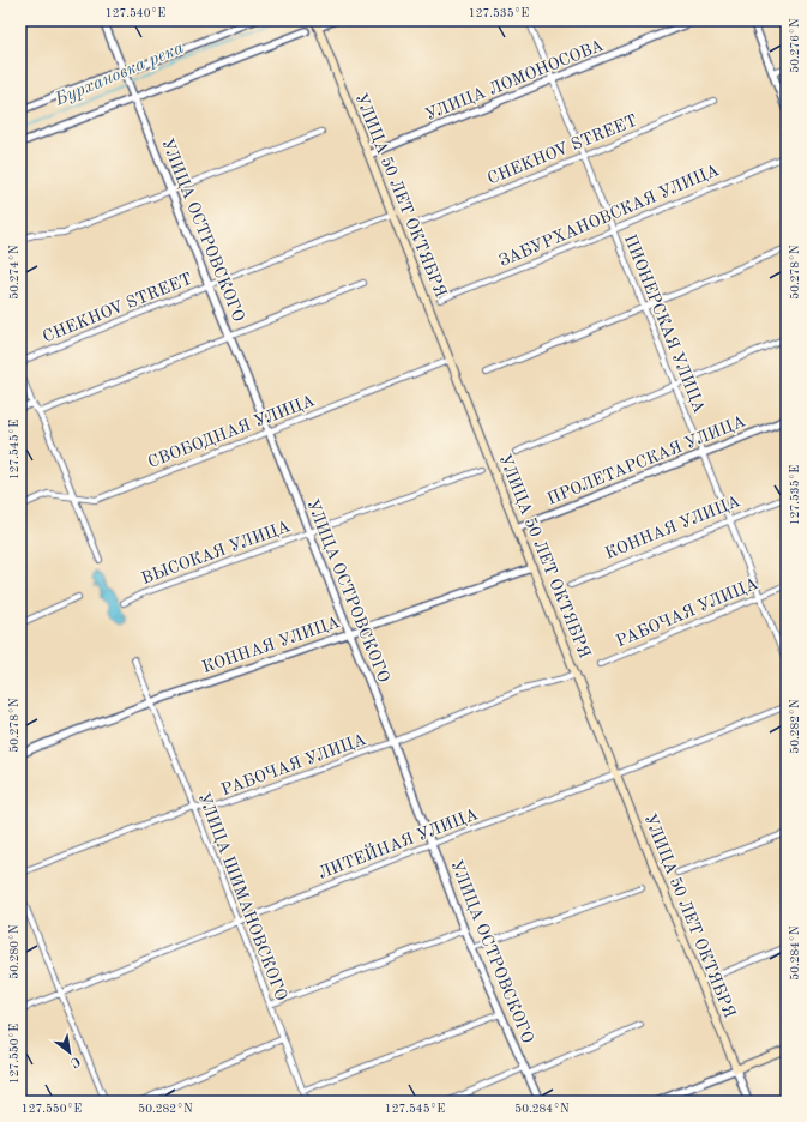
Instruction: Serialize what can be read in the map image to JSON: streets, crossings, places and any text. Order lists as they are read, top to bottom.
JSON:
{
  "streets": {
    "main road": ["УЛИЦА 50 ЛЕТ ОКТЯБРЯ"],
    "street": [
      "УЛИЦА ЛОМОНОСОВА",
      "CHEKHOV STREET",
      "ЗАБУРХАНОВСКАЯ УЛИЦА",
      "УЛИЦА ОСТРОВСКОГО",
      "ПИОНЕРСКАЯ УЛИЦА",
      "СВОБОДНАЯ УЛИЦА",
      "ПРОЛЕТАРСКАЯ УЛИЦА",
      "КОННАЯ УЛИЦА",
      "ВЫСОКАЯ УЛИЦА",
      "РАБОЧАЯ УЛИЦА",
      "ЛИТЕЙНАЯ УЛИЦА",
      "УЛИЦА ШИМАНОВСКОГО"
    ]
  },
  "crossings": [
    ["УЛИЦА ЛОМОНОСОВА", "УЛИЦА 50 ЛЕТ ОКТЯБРЯ"],
    ["УЛИЦА ЛОМОНОСОВА", "ПИОНЕРСКАЯ УЛИЦА"],
    ["CHEKHOV STREET", "УЛИЦА 50 ЛЕТ ОКТЯБРЯ"],
    ["CHEKHOV STREET", "УЛИЦА ОСТРОВСКОГО"],
    ["CHEKHOV STREET", "ПИОНЕРСКАЯ УЛИЦА"],
    ["УЛИЦА 50 ЛЕТ ОКТЯБРЯ", "СВОБОДНАЯ УЛИЦА"],
    ["УЛИЦА 50 ЛЕТ ОКТЯБРЯ", "ПРОЛЕТАРСКАЯ УЛИЦА"],
    ["УЛИЦА 50 ЛЕТ ОКТЯБРЯ", "КОННАЯ УЛИЦА"],
    ["УЛИЦА 50 ЛЕТ ОКТЯБРЯ", "РАБОЧАЯ УЛИЦА"],
    ["УЛИЦА 50 ЛЕТ ОКТЯБРЯ", "ЛИТЕЙНАЯ УЛИЦА"],
    ["ЗАБУРХАНОВСКАЯ УЛИЦА", "ПИОНЕРСКАЯ УЛИЦА"],
    ["УЛИЦА ОСТРОВСКОГО", "СВОБОДНАЯ УЛИЦА"],
    ["УЛИЦА ОСТРОВСКОГО", "КОННАЯ УЛИЦА"],
    ["УЛИЦА ОСТРОВСКОГО", "ВЫСОКАЯ УЛИЦА"],
    ["УЛИЦА ОСТРОВСКОГО", "РАБОЧАЯ УЛИЦА"],
    ["УЛИЦА ОСТРОВСКОГО", "ЛИТЕЙНАЯ УЛИЦА"],
    ["ПИОНЕРСКАЯ УЛИЦА", "ПРОЛЕТАРСКАЯ УЛИЦА"],
    ["ПИОНЕРСКАЯ УЛИЦА", "КОННАЯ УЛИЦА"],
    ["ПИОНЕРСКАЯ УЛИЦА", "РАБОЧАЯ УЛИЦА"],
    ["КОННАЯ УЛИЦА", "УЛИЦА ШИМАНОВСКОГО"],
    ["РАБОЧАЯ УЛИЦА", "УЛИЦА ШИМАНОВСКОГО"],
    ["ЛИТЕЙНАЯ УЛИЦА", "УЛИЦА ШИМАНОВСКОГО"]
  ],
  "water": ["Бурхановка река"],
  "north": "bottom right",
  "coordinates": [
    "127.540°E",
    "127.535°E",
    "50.276°N",
    "50.274°N",
    "50.278°N",
    "127.545°E",
    "50.282°N",
    "50.280°N",
    "50.284°N",
    "127.550°E"
  ]
}
